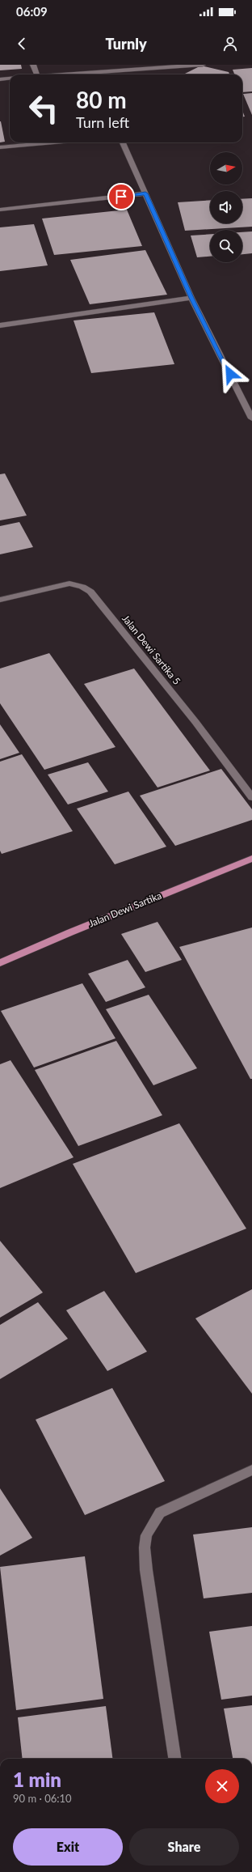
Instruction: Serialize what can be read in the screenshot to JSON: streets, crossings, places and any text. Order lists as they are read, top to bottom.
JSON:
{
  "streets": {
    "main road": ["Jalan Dewi Sartika"],
    "street": ["Jalan Dewi Sartika 5"]
  },
  "north": "right",
  "page": {
    "status": "06:09",
    "header": "Turnly",
    "turn": ["80 m", "Turn left"],
    "heading": ["1 min", "90 m · 06:10"],
    "buttons": ["Exit", "Share"]
  }
}
